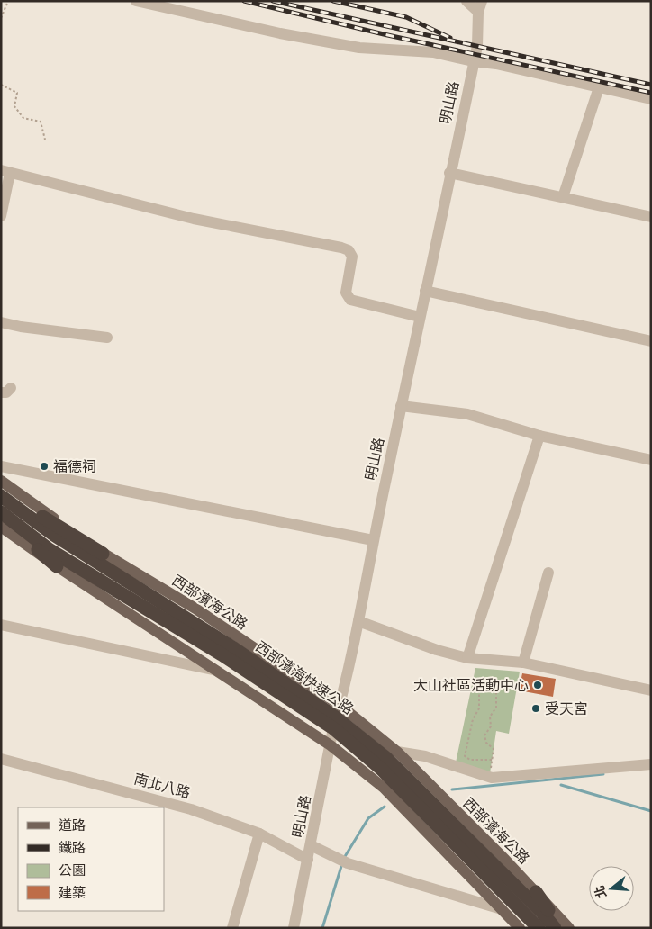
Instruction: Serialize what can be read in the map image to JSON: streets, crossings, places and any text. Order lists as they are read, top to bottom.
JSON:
{
  "streets": {
    "highway": ["西部濱海快速公路"],
    "main road": ["西部濱海公路"],
    "street": ["明山路", "南北八路"]
  },
  "crossings": [
    ["明山路", "西部濱海公路"],
    ["明山路", "西部濱海快速公路"],
    ["明山路", "南北八路"],
    ["西部濱海公路", "西部濱海快速公路"]
  ],
  "places": ["福德祠", "大山社區活動中心", "受天宮"],
  "legend": [
    "道路",
    "鐵路",
    "公園",
    "建築"
  ],
  "north": "left"
}
